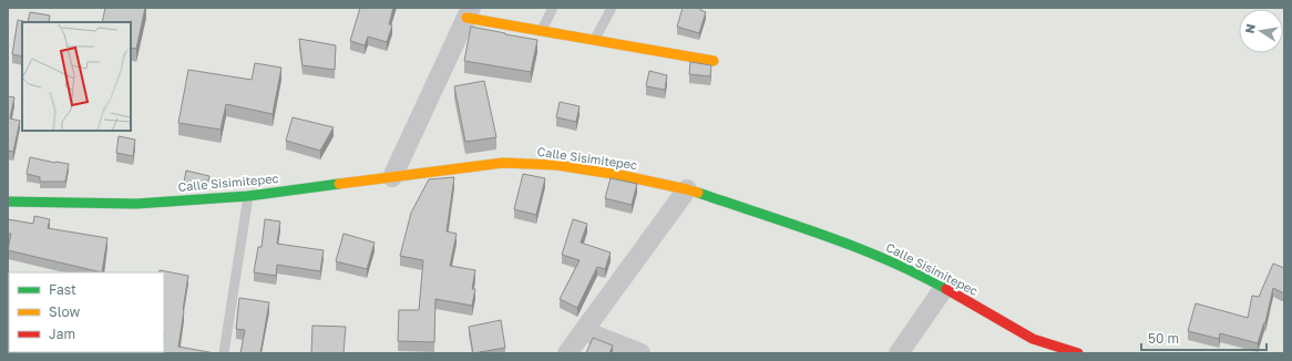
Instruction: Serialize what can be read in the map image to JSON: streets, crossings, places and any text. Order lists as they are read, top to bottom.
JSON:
{
  "streets": {
    "street": ["Calle Sisimitepec"]
  },
  "legend": ["Fast", "Slow", "Jam"],
  "scale_bar": "50 m",
  "north": "left"
}
